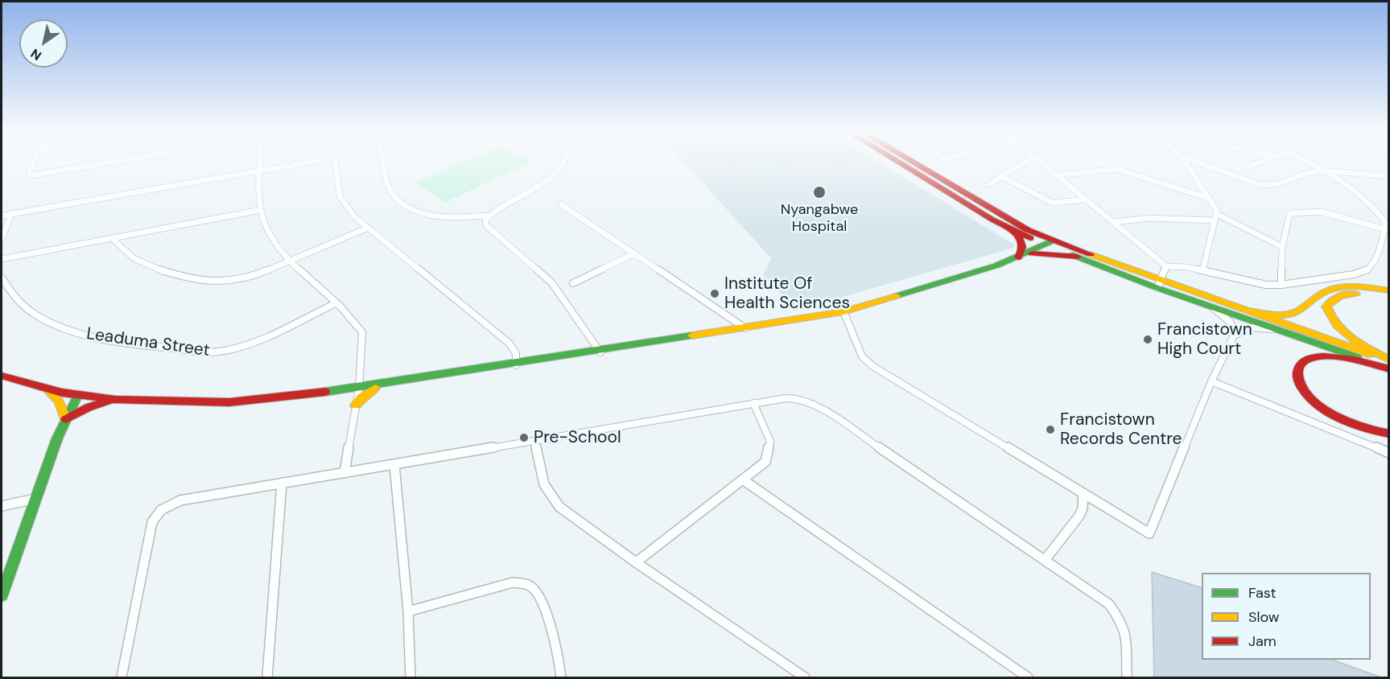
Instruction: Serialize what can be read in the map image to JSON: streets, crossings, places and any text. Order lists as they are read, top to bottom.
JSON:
{
  "streets": {
    "street": ["Leaduma Street"]
  },
  "places": [
    "Nyangabwe Hospital",
    "Institute Of Health Sciences",
    "Francistown High Court",
    "Francistown Records Centre",
    "Pre-School"
  ],
  "legend": ["Fast", "Slow", "Jam"],
  "north": "bottom left"
}
